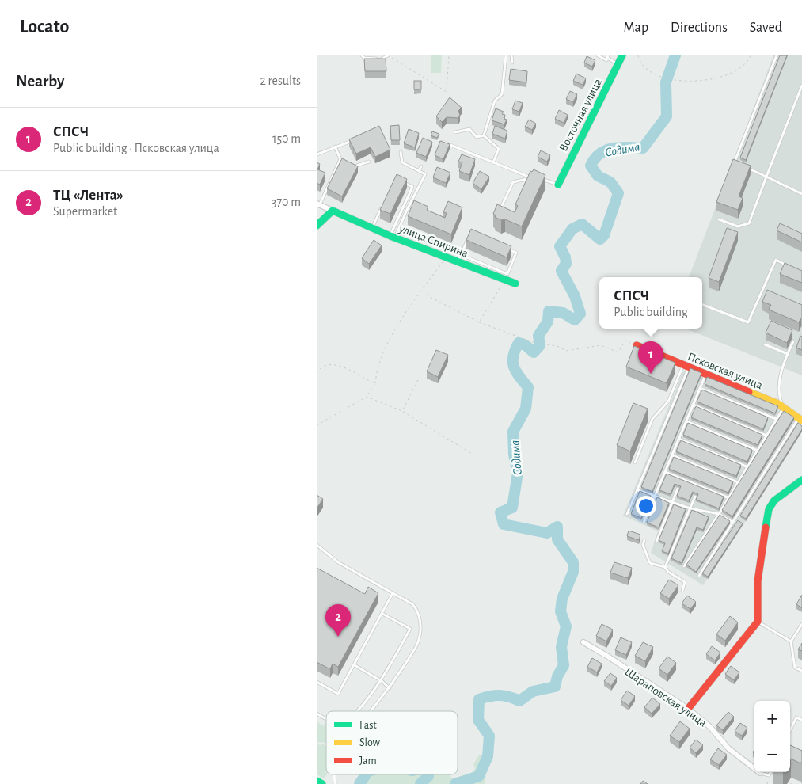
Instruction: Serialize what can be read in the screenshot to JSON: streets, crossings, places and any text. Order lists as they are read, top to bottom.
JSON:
{
  "streets": {
    "street": [
      "Восточная улица",
      "улица Спирина",
      "Псковская улица",
      "Шараповская улица"
    ]
  },
  "water": ["Содима"],
  "legend": ["Fast", "Slow", "Jam"],
  "page": {
    "header": "Locato",
    "nav": ["Map", "Directions", "Saved"],
    "heading": ["Nearby", "2 results"],
    "list": [
      {
        "mark": "1",
        "name": "СПСЧ",
        "note": "Public building · Псковская улица",
        "value": "150 m"
      },
      {
        "mark": "2",
        "name": "ТЦ «Лента»",
        "note": "Supermarket",
        "value": "370 m"
      }
    ],
    "popup": ["СПСЧ", "Public building"],
    "pins": ["1", "2"],
    "map_buttons": ["+", "−"]
  }
}
